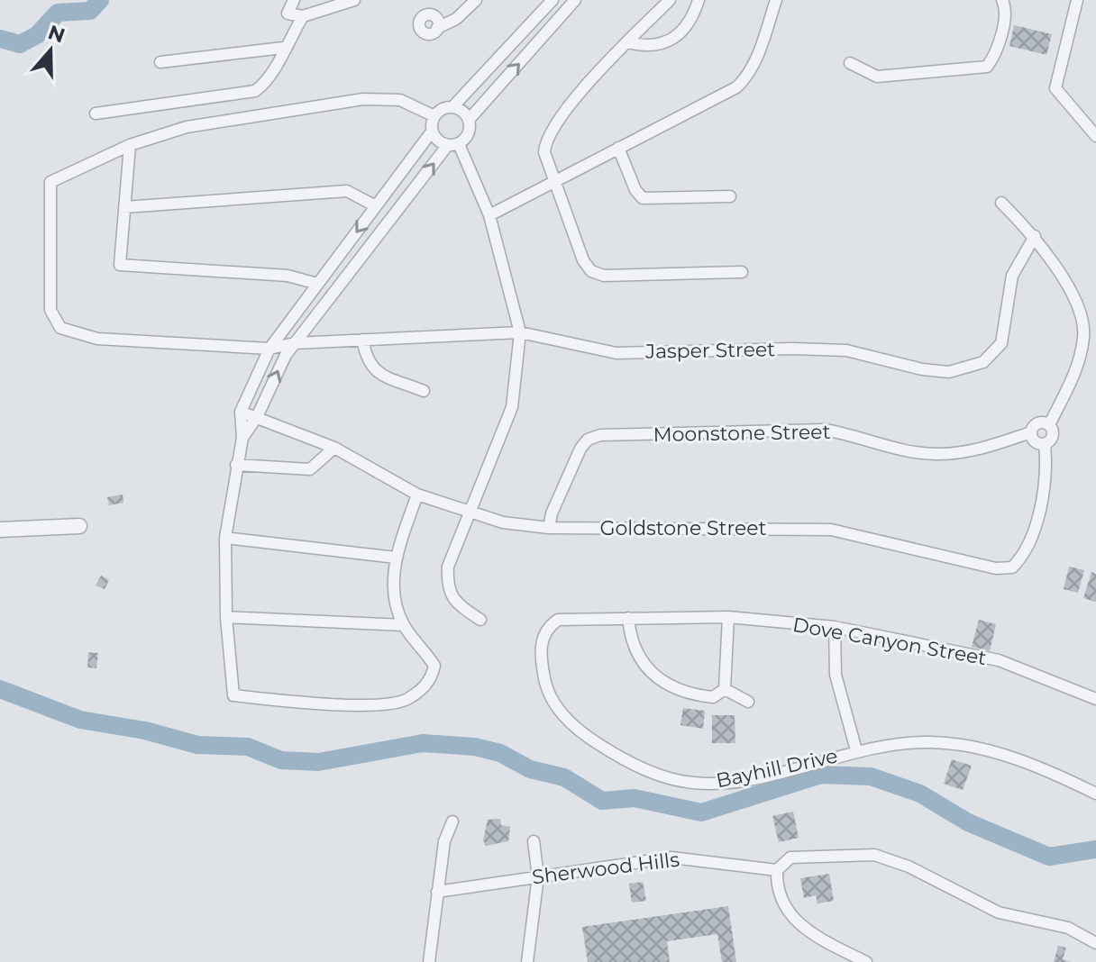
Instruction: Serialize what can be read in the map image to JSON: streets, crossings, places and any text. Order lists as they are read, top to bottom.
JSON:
{
  "streets": {
    "street": [
      "Jasper Street",
      "Moonstone Street",
      "Goldstone Street",
      "Dove Canyon Street",
      "Bayhill Drive",
      "Sherwood Hills"
    ]
  },
  "crossings": [
    ["Moonstone Street", "Goldstone Street"],
    ["Dove Canyon Street", "Bayhill Drive"]
  ],
  "north": "top"
}
